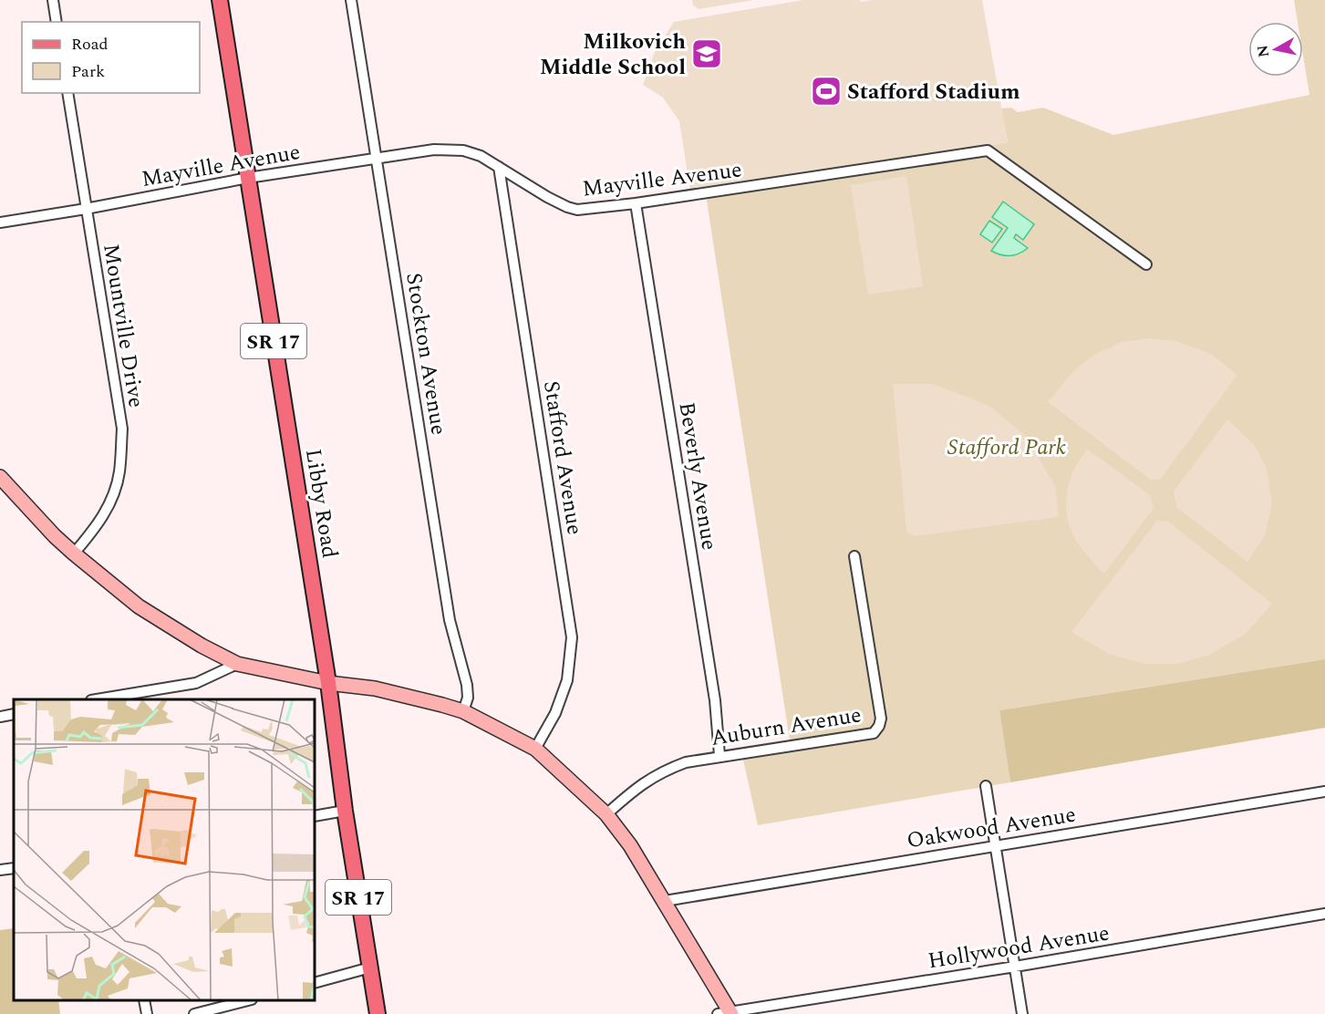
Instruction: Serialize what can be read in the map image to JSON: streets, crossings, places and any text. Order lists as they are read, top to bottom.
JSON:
{
  "streets": {
    "main road": ["SR 17", "Libby Road"],
    "street": [
      "Mayville Avenue",
      "Mountville Drive",
      "Stockton Avenue",
      "Stafford Avenue",
      "Beverly Avenue",
      "Auburn Avenue",
      "Oakwood Avenue",
      "Hollywood Avenue"
    ]
  },
  "crossings": [
    ["Mayville Avenue", "Mountville Drive"],
    ["Mayville Avenue", "Stockton Avenue"],
    ["Mayville Avenue", "Stafford Avenue"],
    ["Mayville Avenue", "Beverly Avenue"],
    ["Mayville Avenue", "Libby Road"],
    ["Beverly Avenue", "Auburn Avenue"]
  ],
  "parks": ["Stafford Park"],
  "places": {
    "school or university": ["Milkovich Middle School"],
    "sports": ["Stafford Stadium"]
  },
  "legend": ["Road", "Park"],
  "north": "left"
}
